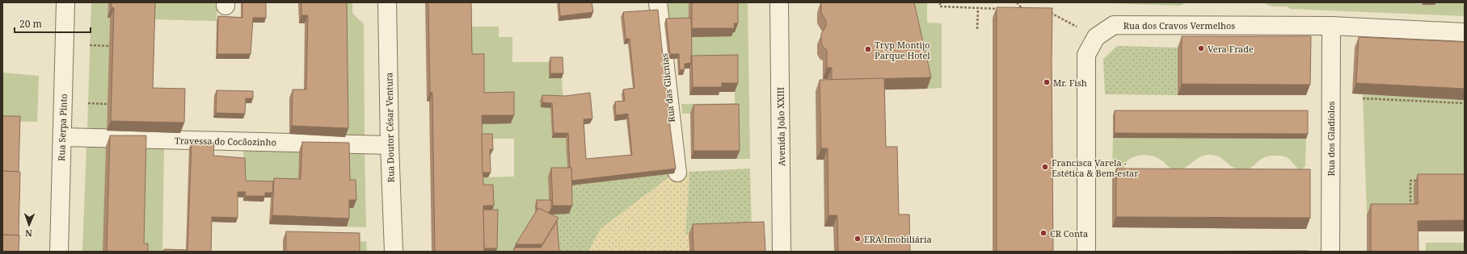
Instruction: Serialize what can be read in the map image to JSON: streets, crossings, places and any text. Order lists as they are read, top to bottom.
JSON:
{
  "streets": {
    "street": [
      "Rua dos Cravos Vermelhos",
      "Rua das Glícnias",
      "Avenida João XXIII",
      "Rua Serpa Pinto",
      "Rua Doutor César Ventura",
      "Rua dos Gladíolos",
      "Travessa do Cocãozinho"
    ]
  },
  "crossings": [
    ["Rua dos Cravos Vermelhos", "Rua dos Gladíolos"],
    ["Rua Serpa Pinto", "Travessa do Cocãozinho"],
    ["Rua Doutor César Ventura", "Travessa do Cocãozinho"]
  ],
  "places": [
    "Vera Frade",
    "Tryp Montijo Parque Hotel",
    "Mr. Fish",
    "Francisca Varela - Estética & Bem-estar",
    "CR Conta",
    "ERA Imobiliária"
  ],
  "scale_bar": "20 m",
  "north": "bottom"
}
